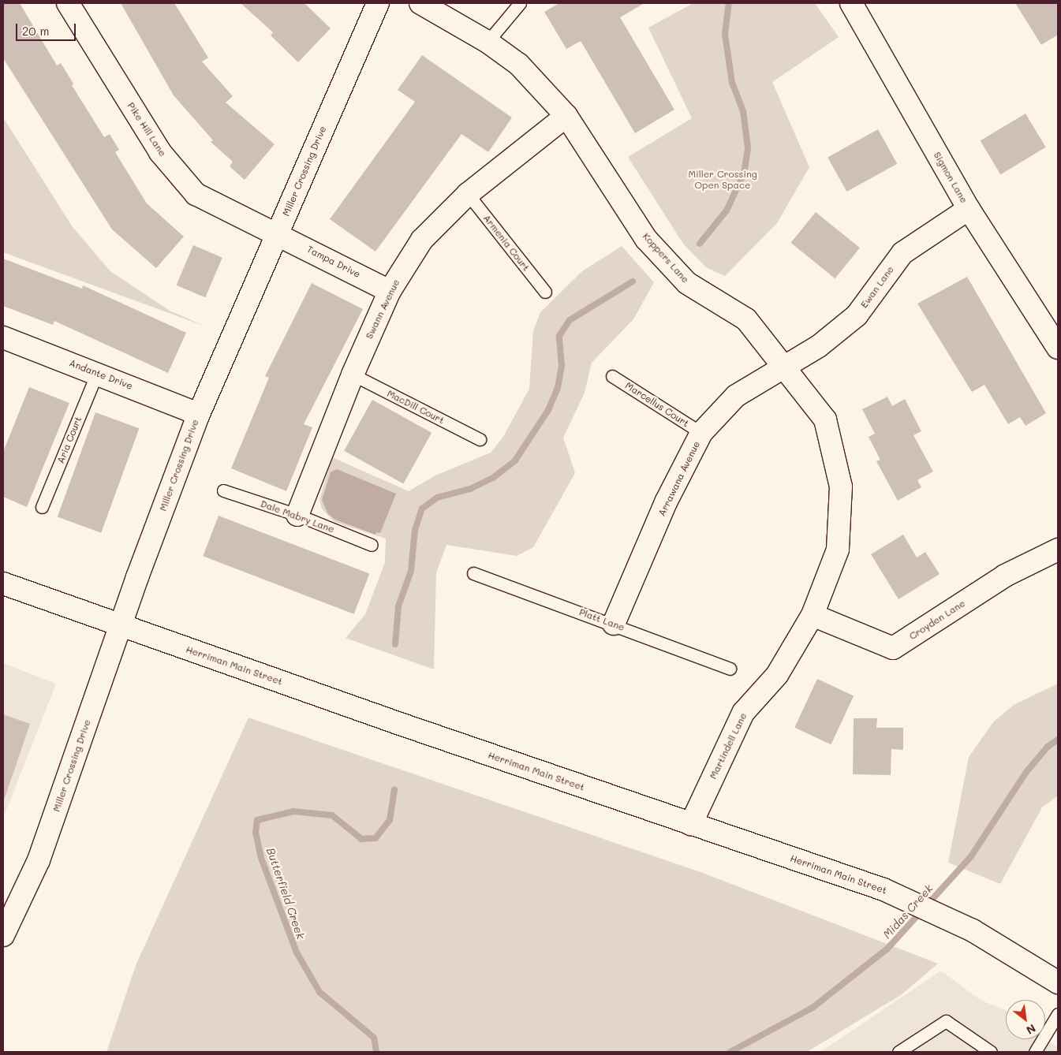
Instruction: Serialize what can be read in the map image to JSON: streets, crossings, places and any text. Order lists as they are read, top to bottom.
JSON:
{
  "streets": {
    "street": [
      "Pike Hill Lane",
      "Miller Crossing Drive",
      "Sigmon Lane",
      "Koppers Lane",
      "Tampa Drive",
      "Ewan Lane",
      "Swann Avenue",
      "Andante Drive",
      "Arrawana Avenue",
      "Croyden Lane",
      "Herriman Main Street",
      "Martindell Lane"
    ],
    "lane": [
      "Armenia Court",
      "Marcellus Court",
      "MacDill Court",
      "Aria Court",
      "Dale Mabry Lane",
      "Platt Lane"
    ]
  },
  "crossings": [
    ["Pike Hill Lane", "Miller Crossing Drive"],
    ["Pike Hill Lane", "Tampa Drive"],
    ["Miller Crossing Drive", "Tampa Drive"],
    ["Miller Crossing Drive", "Andante Drive"],
    ["Miller Crossing Drive", "Herriman Main Street"],
    ["Sigmon Lane", "Ewan Lane"],
    ["Armenia Court", "Swann Avenue"],
    ["Koppers Lane", "Ewan Lane"],
    ["Koppers Lane", "Swann Avenue"],
    ["Koppers Lane", "Arrawana Avenue"],
    ["Koppers Lane", "Croyden Lane"],
    ["Koppers Lane", "Martindell Lane"],
    ["Tampa Drive", "Swann Avenue"],
    ["Ewan Lane", "Arrawana Avenue"],
    ["Swann Avenue", "MacDill Court"],
    ["Swann Avenue", "Dale Mabry Lane"],
    ["Andante Drive", "Aria Court"],
    ["Marcellus Court", "Arrawana Avenue"],
    ["Arrawana Avenue", "Platt Lane"],
    ["Croyden Lane", "Martindell Lane"],
    ["Herriman Main Street", "Martindell Lane"]
  ],
  "water": ["Butterfield Creek", "Midas Creek"],
  "parks": ["Miller Crossing Open Space"],
  "scale_bar": "20 m",
  "north": "bottom right"
}
